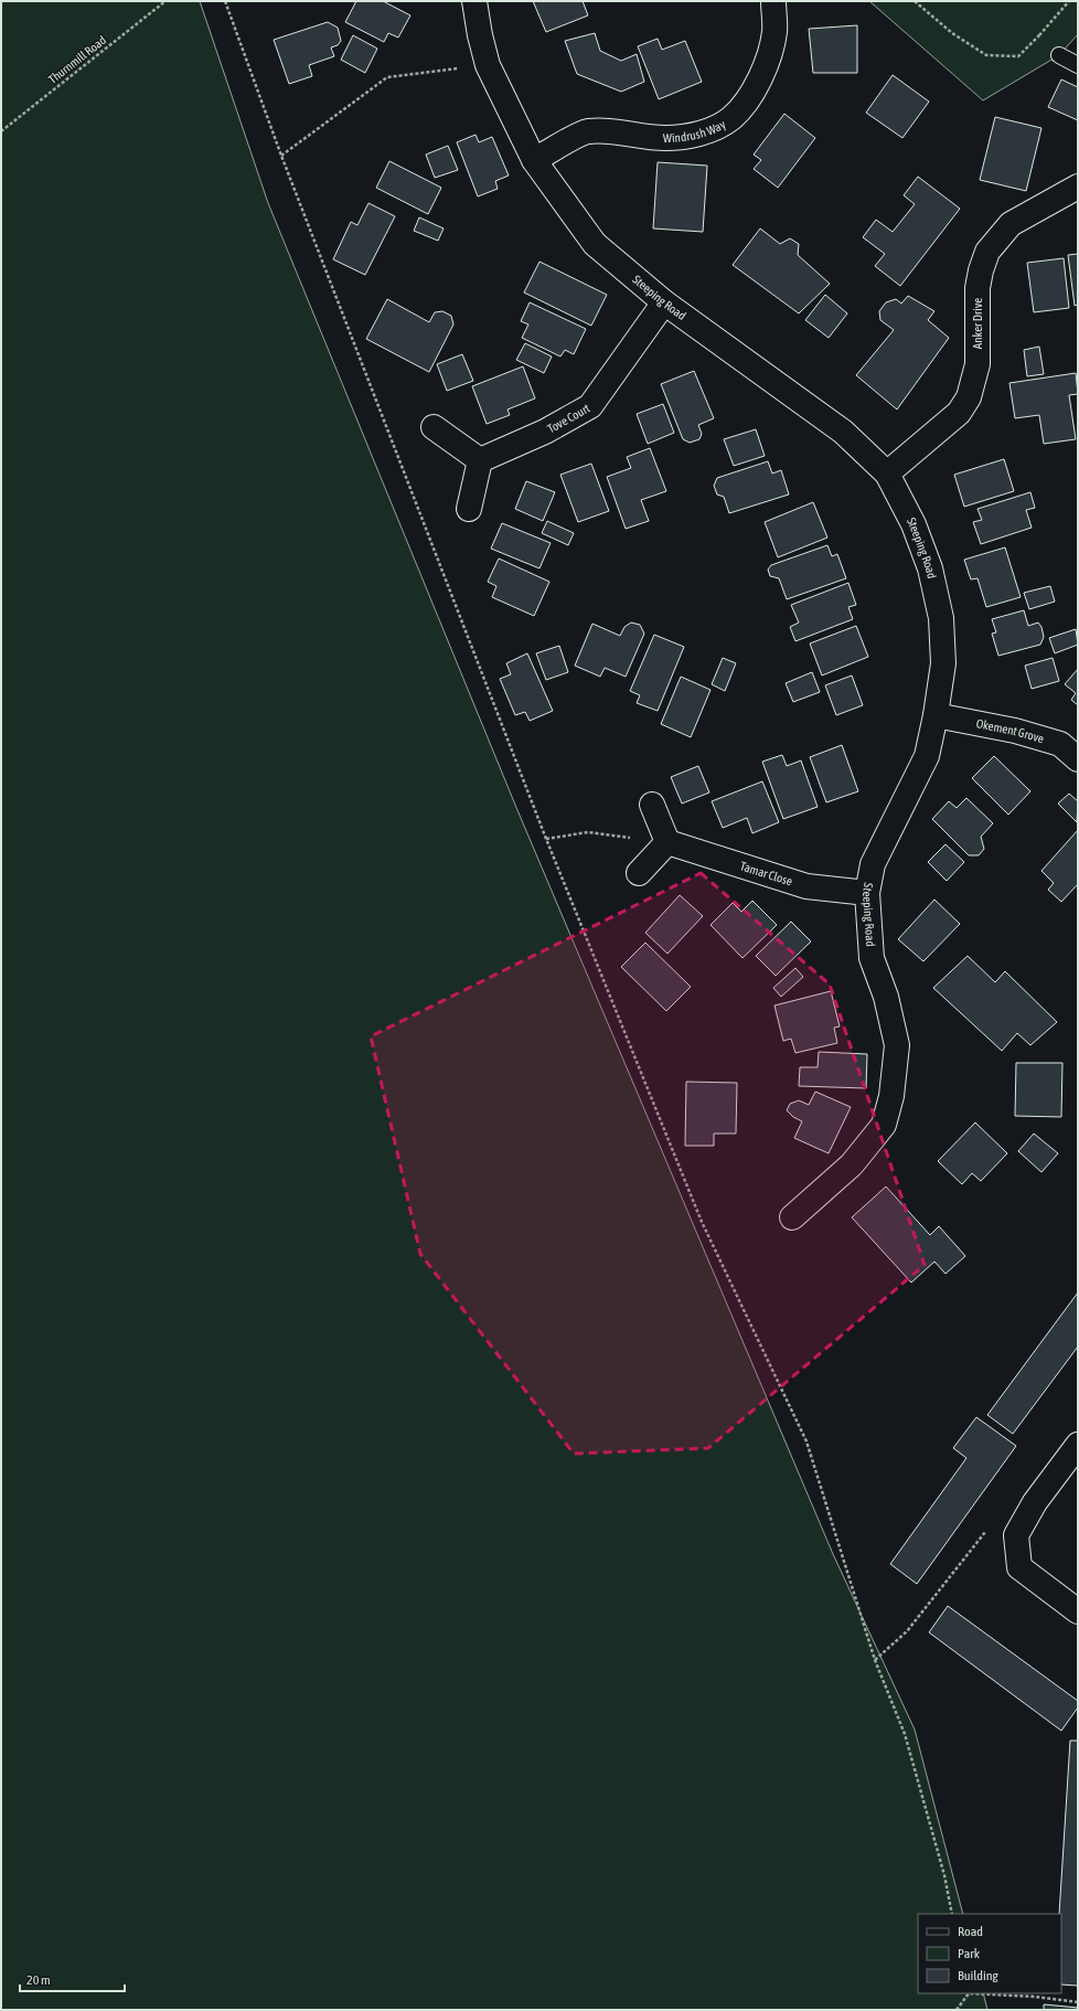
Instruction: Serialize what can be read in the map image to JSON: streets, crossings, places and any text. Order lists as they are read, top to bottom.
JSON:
{
  "streets": {
    "street": [
      "Windrush Way",
      "Steeping Road",
      "Anker Drive",
      "Tove Court",
      "Okement Grove",
      "Tamar Close"
    ],
    "path": ["Thurnmill Road"]
  },
  "crossings": [
    ["Windrush Way", "Steeping Road"],
    ["Steeping Road", "Anker Drive"],
    ["Steeping Road", "Tove Court"],
    ["Steeping Road", "Okement Grove"],
    ["Steeping Road", "Tamar Close"]
  ],
  "legend": ["Road", "Park", "Building"],
  "scale_bar": "20 m"
}
